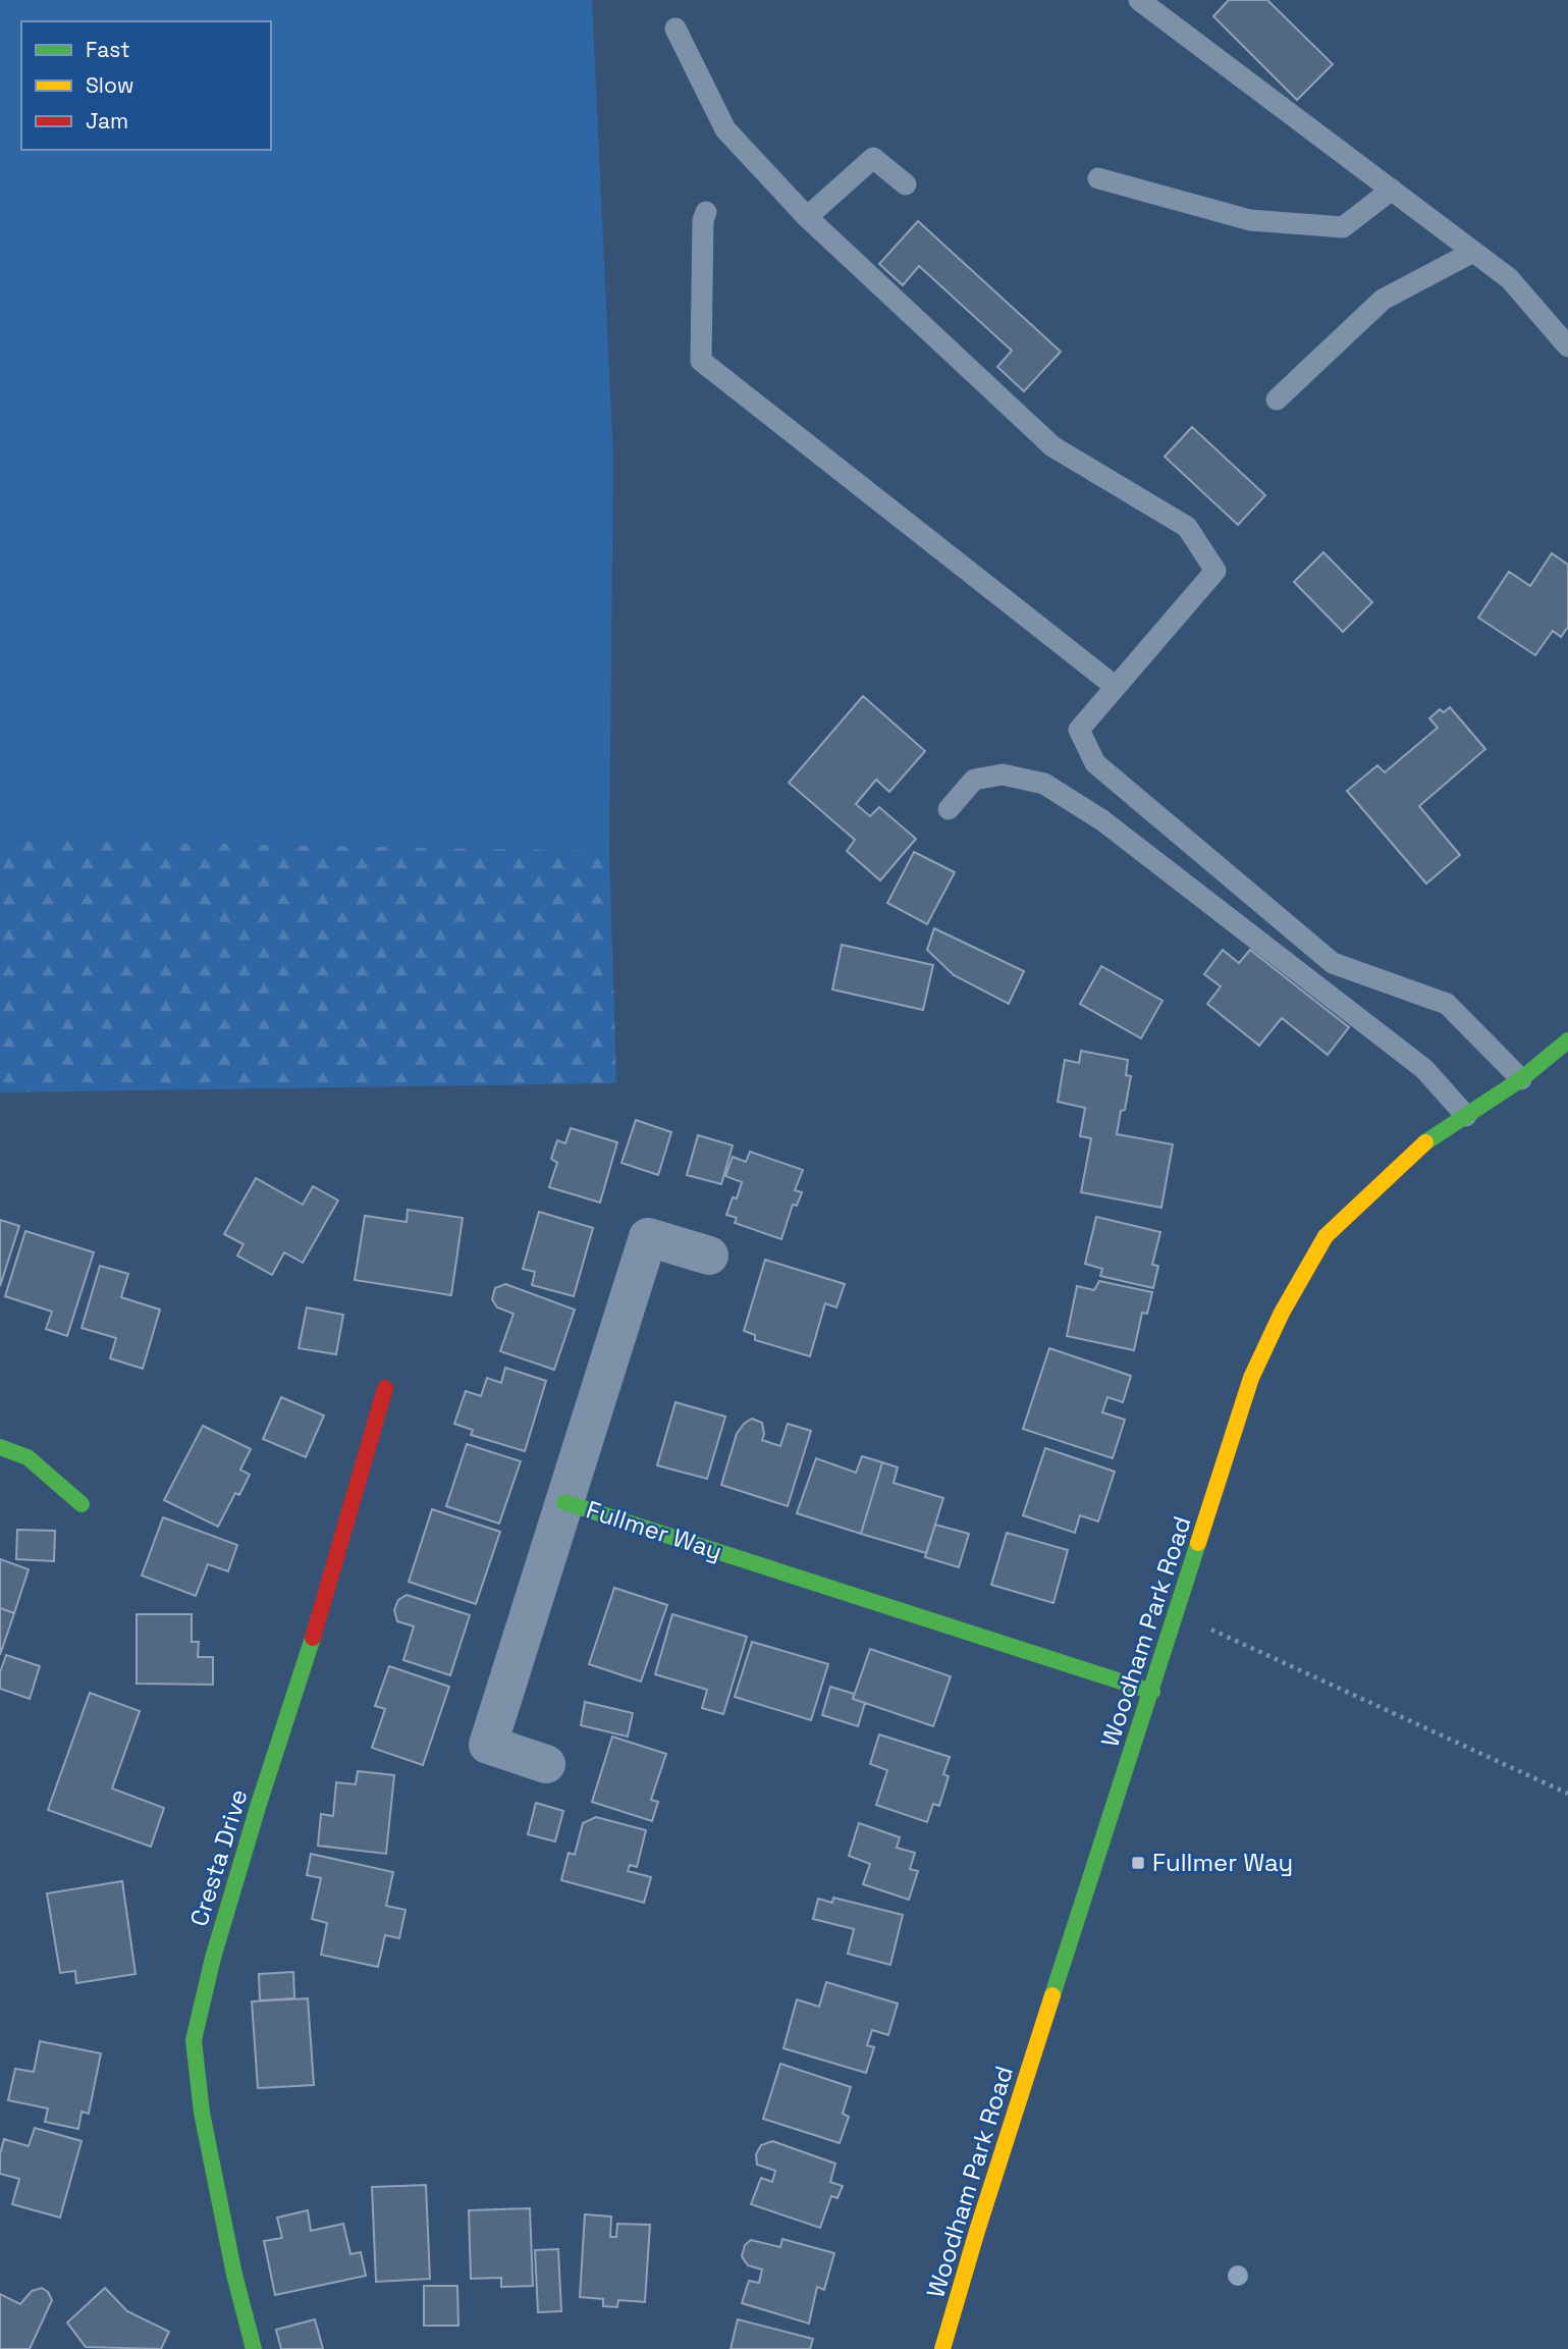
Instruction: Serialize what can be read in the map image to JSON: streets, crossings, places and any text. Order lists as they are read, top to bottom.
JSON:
{
  "streets": {
    "street": ["Fullmer Way", "Woodham Park Road", "Cresta Drive"]
  },
  "crossings": [
    ["Fullmer Way", "Woodham Park Road"]
  ],
  "places": {
    "transit": ["Fullmer Way"]
  },
  "legend": ["Fast", "Slow", "Jam"]
}
